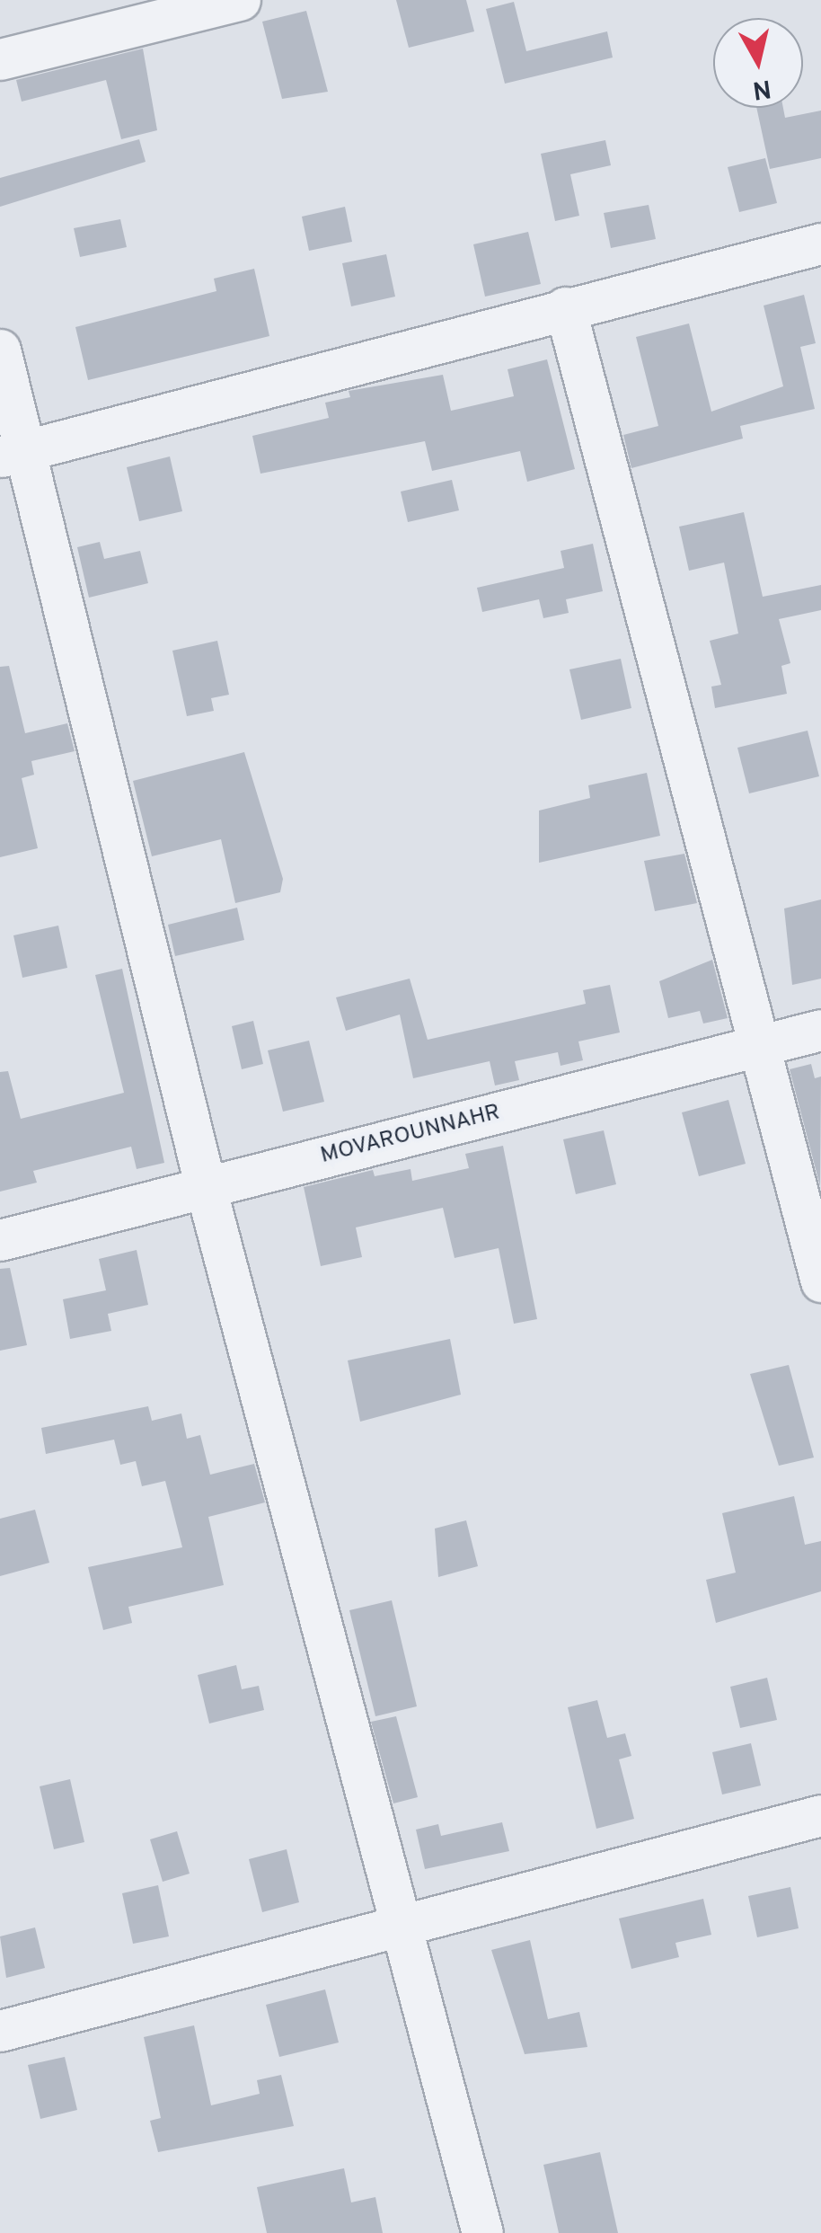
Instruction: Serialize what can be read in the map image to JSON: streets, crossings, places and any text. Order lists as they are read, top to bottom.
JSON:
{
  "streets": {
    "street": ["MOVAROUNNAHR"]
  },
  "north": "bottom"
}
